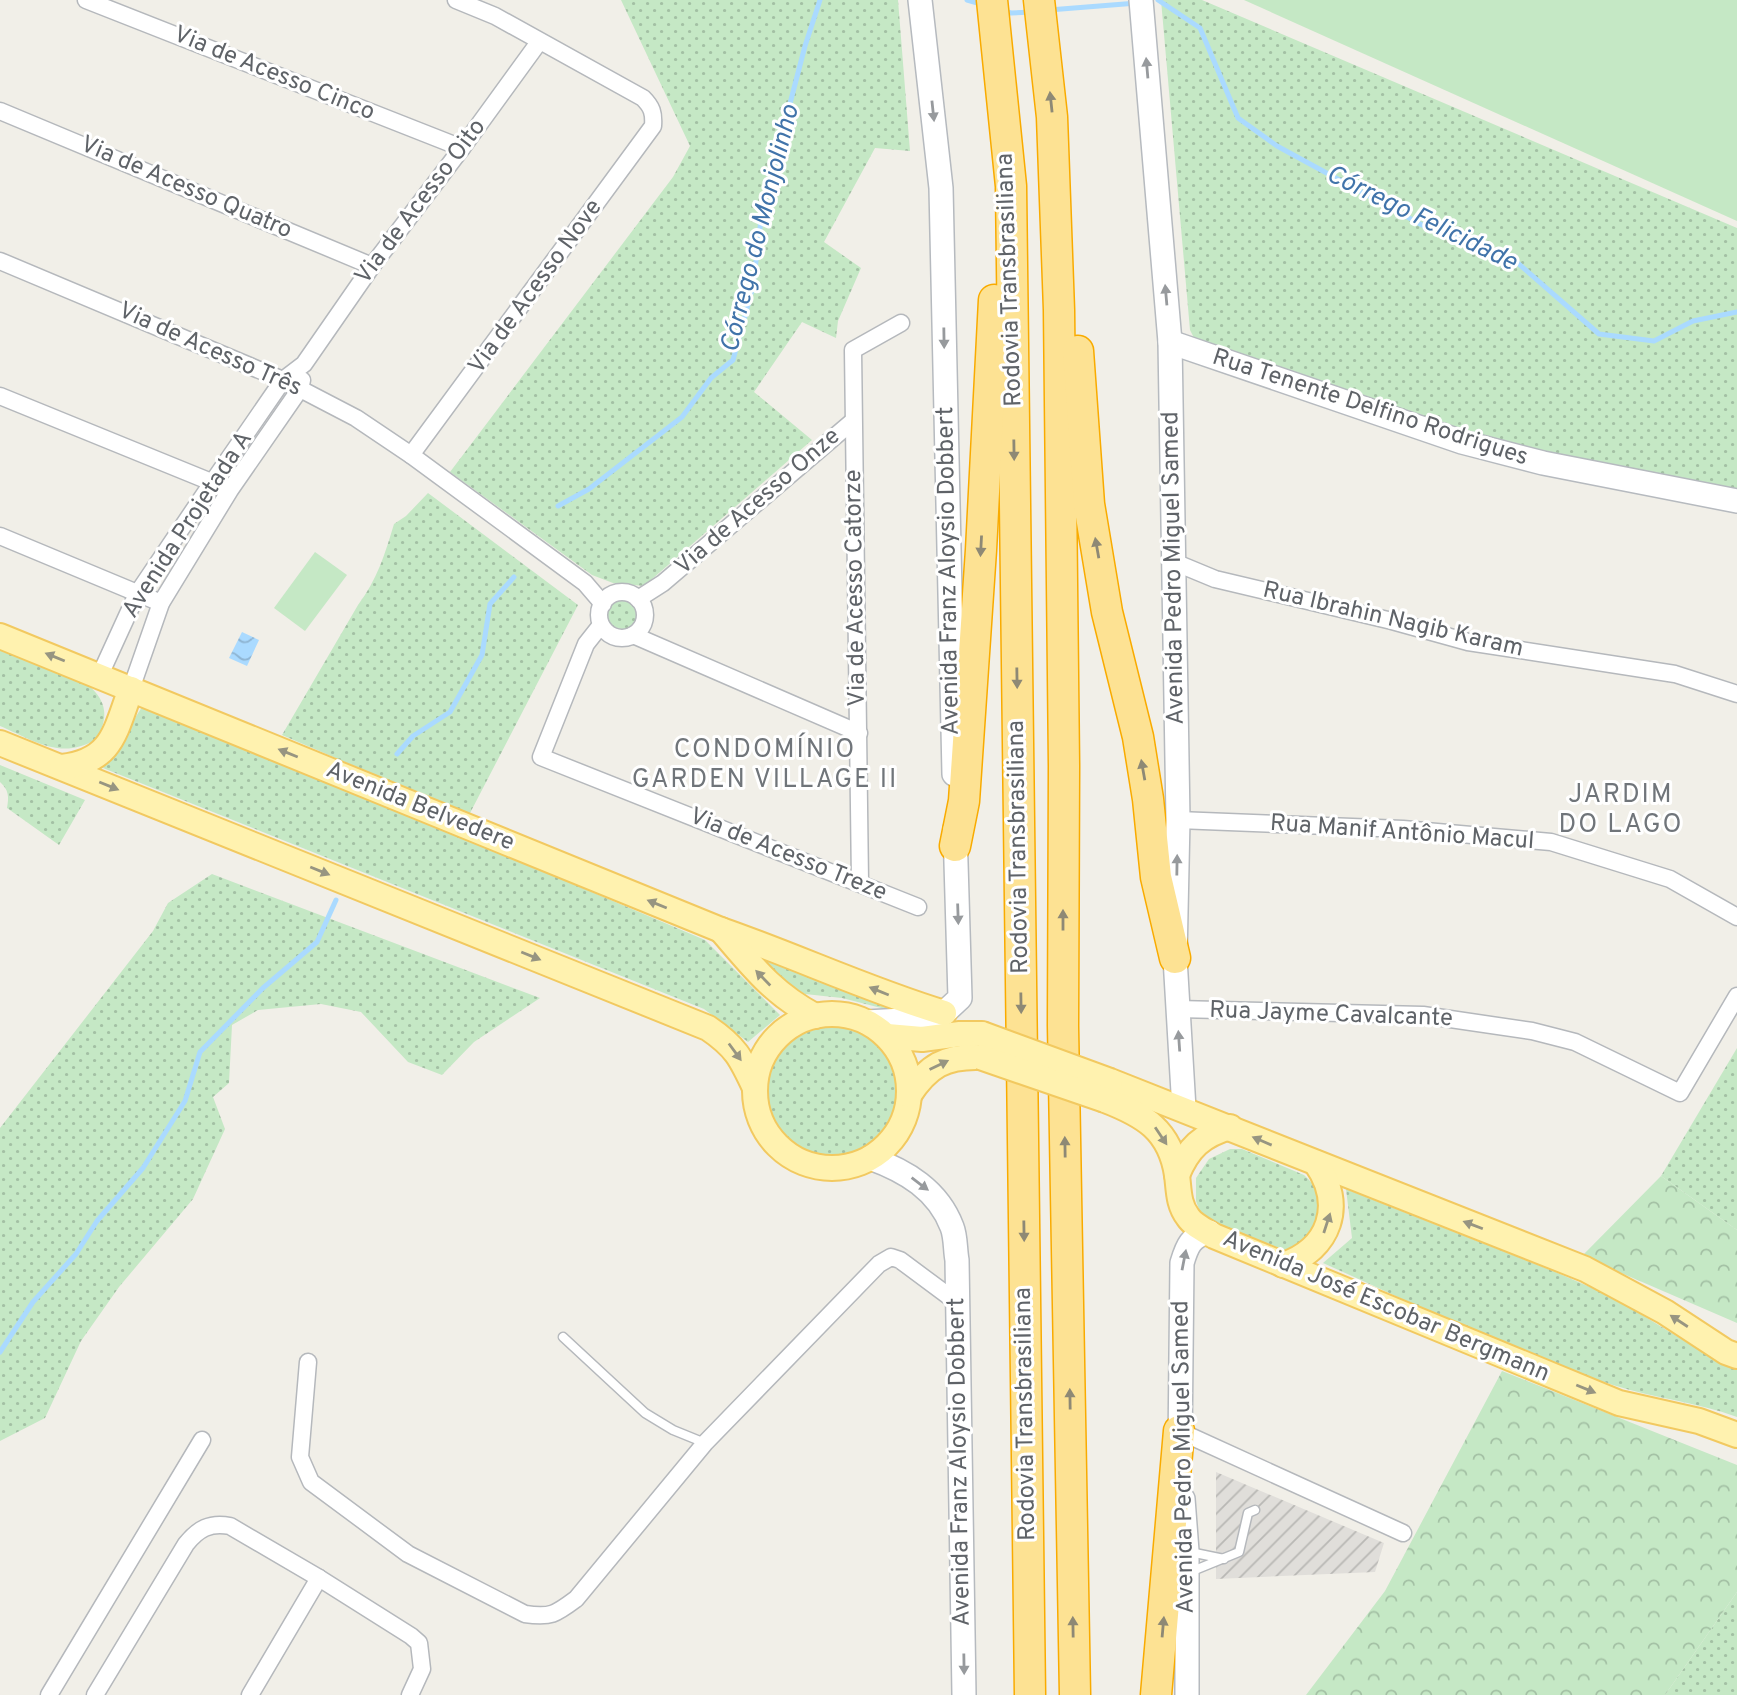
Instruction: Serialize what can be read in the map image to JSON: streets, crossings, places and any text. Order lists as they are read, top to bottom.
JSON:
{
  "streets": {
    "highway": ["Rodovia Transbrasiliana"],
    "main road": [
      "Rua Tenente Delfino Rodrigues",
      "Avenida Pedro Miguel Samed",
      "Avenida Franz Aloysio Dobbert",
      "Avenida Belvedere",
      "Avenida José Escobar Bergmann"
    ],
    "street": [
      "Via de Acesso Cinco",
      "Via de Acesso Quatro",
      "Via de Acesso Oito",
      "Via de Acesso Nove",
      "Via de Acesso Três",
      "Via de Acesso Onze",
      "Avenida Projetada A",
      "Via de Acesso Catorze",
      "Rua Ibrahin Nagib Karam",
      "Rua Manif Antônio Macul",
      "Via de Acesso Treze",
      "Rua Jayme Cavalcante"
    ]
  },
  "crossings": [
    ["Via de Acesso Cinco", "Via de Acesso Oito"],
    ["Via de Acesso Quatro", "Via de Acesso Oito"],
    ["Via de Acesso Oito", "Via de Acesso Nove"],
    ["Via de Acesso Oito", "Via de Acesso Três"],
    ["Via de Acesso Oito", "Avenida Projetada A"],
    ["Via de Acesso Nove", "Via de Acesso Três"],
    ["Via de Acesso Três", "Via de Acesso Onze"],
    ["Via de Acesso Três", "Avenida Projetada A"],
    ["Via de Acesso Três", "Via de Acesso Treze"],
    ["Rua Tenente Delfino Rodrigues", "Avenida Pedro Miguel Samed"],
    ["Via de Acesso Onze", "Via de Acesso Catorze"],
    ["Via de Acesso Onze", "Via de Acesso Treze"],
    ["Avenida Projetada A", "Avenida Belvedere"],
    ["Avenida Pedro Miguel Samed", "Rua Ibrahin Nagib Karam"],
    ["Avenida Pedro Miguel Samed", "Rua Manif Antônio Macul"],
    ["Avenida Pedro Miguel Samed", "Rua Jayme Cavalcante"],
    ["Avenida Pedro Miguel Samed", "Avenida José Escobar Bergmann"],
    ["Avenida Franz Aloysio Dobbert", "Avenida Belvedere"],
    ["Via de Acesso Catorze", "Via de Acesso Treze"]
  ],
  "one_way": ["Avenida Pedro Miguel Samed", "Avenida Franz Aloysio Dobbert"],
  "districts": ["CONDOMÍNIO GARDEN VILLAGE II", "JARDIM DO LAGO"],
  "water": ["Córrego Felicidade", "Córrego do Monjolinho"]
}
